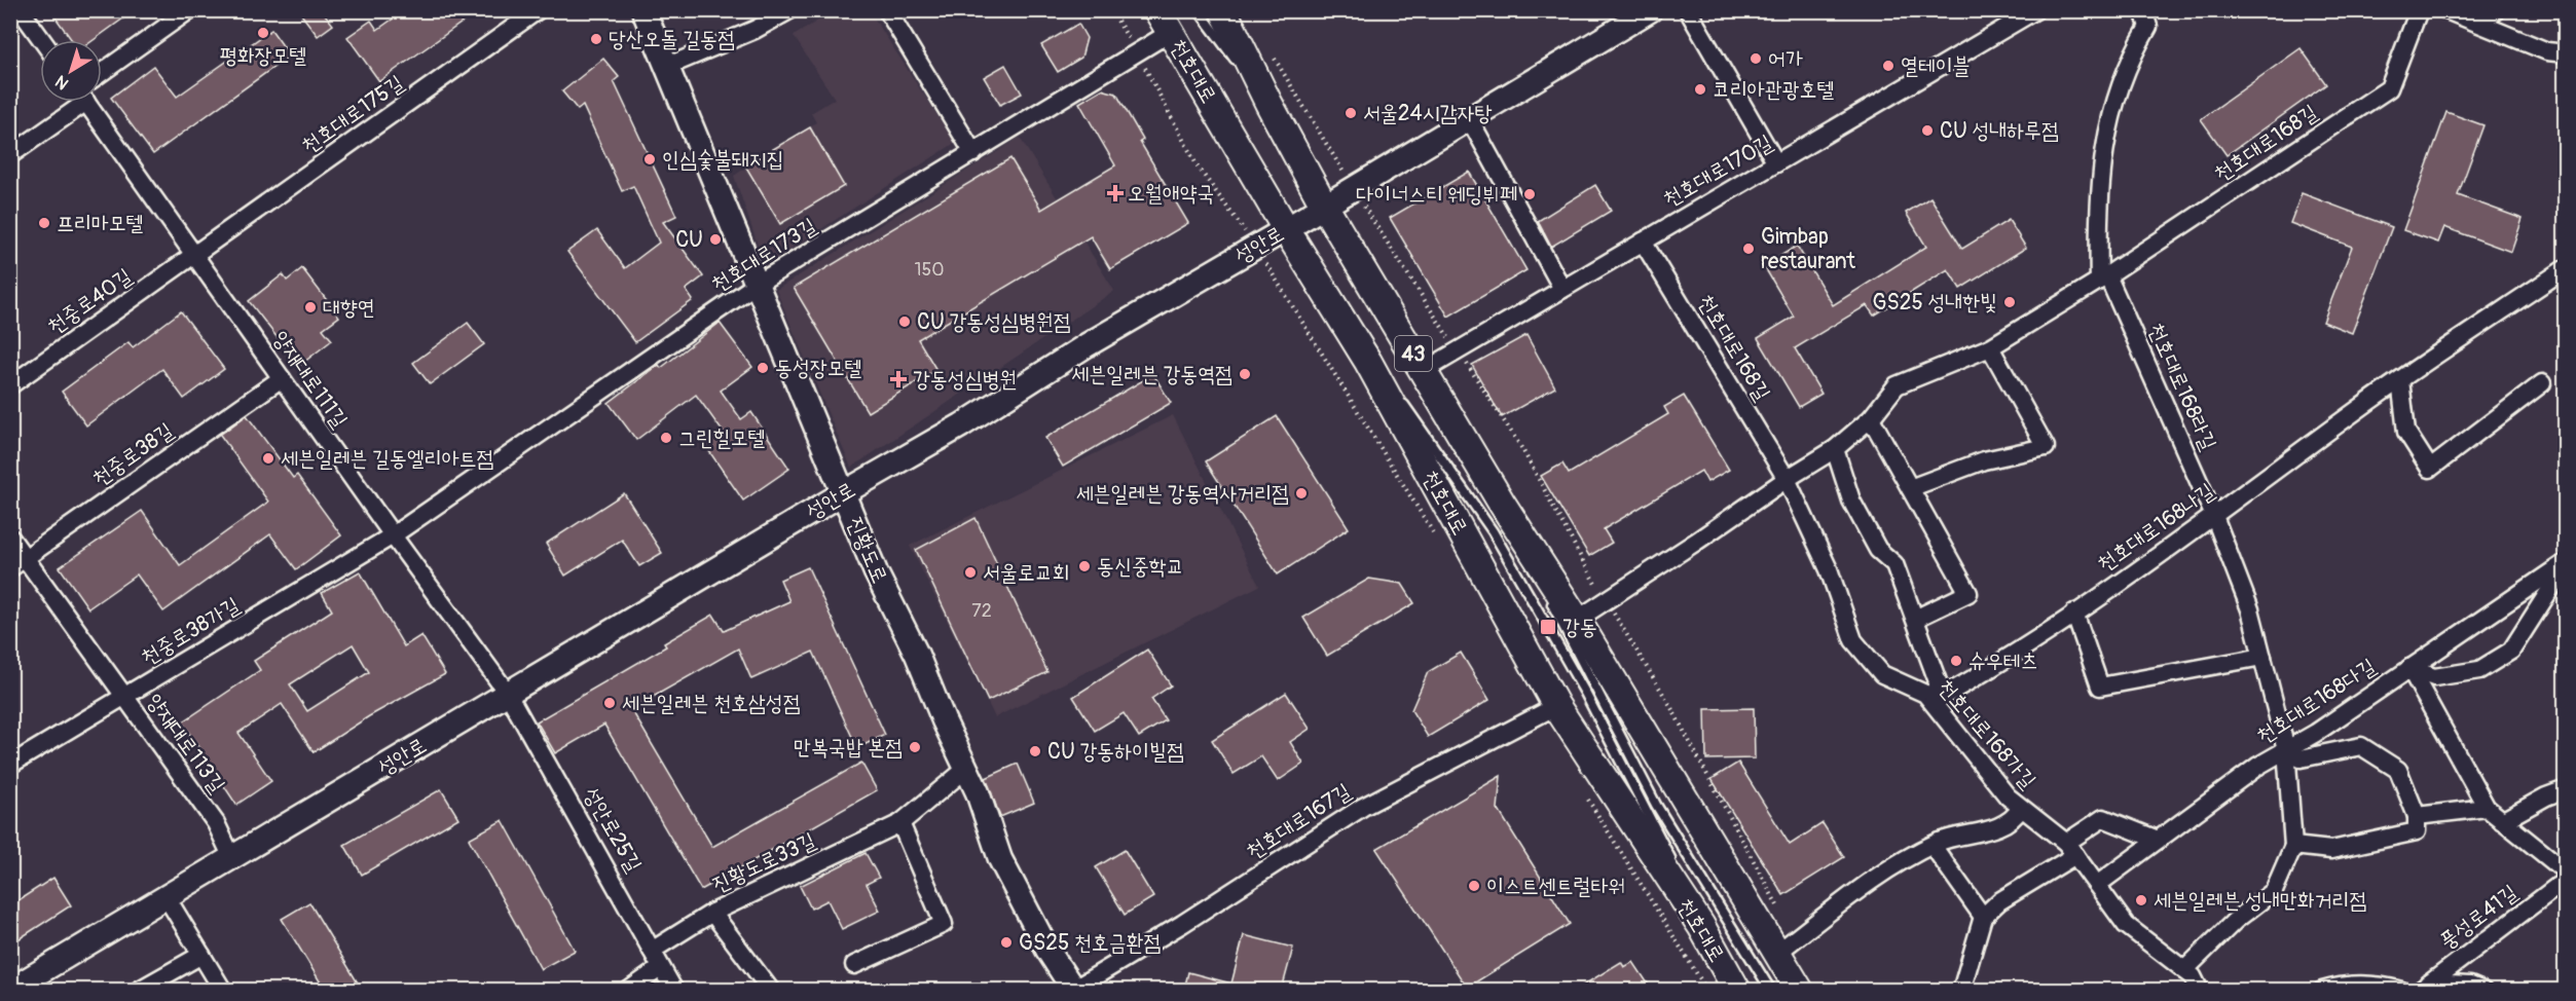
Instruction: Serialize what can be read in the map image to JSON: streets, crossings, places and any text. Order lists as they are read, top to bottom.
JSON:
{
  "streets": {
    "main road": ["천호대로", "43"],
    "street": [
      "천호대로175길",
      "천호대로168길",
      "천호대로170길",
      "성안로",
      "천호대로173길",
      "천중로40길",
      "양재대로111길",
      "천호대로168라길",
      "천중로38길",
      "천호대로168나길",
      "진황도로",
      "천중로38가길",
      "천호대로168다길",
      "천호대로168가길",
      "양재대로113길",
      "천호대로167길",
      "성안로25길",
      "진황도로33길",
      "풍성로41길"
    ]
  },
  "crossings": [
    ["천호대로", "성안로"],
    ["천호대로", "천호대로173길"],
    ["천호대로", "천호대로167길"],
    ["천호대로175길", "천중로40길"],
    ["천호대로175길", "양재대로111길"],
    ["천호대로168길", "천호대로170길"],
    ["천호대로168길", "천호대로168라길"],
    ["천호대로168길", "천호대로168가길"],
    ["천호대로170길", "43"],
    ["성안로", "43"],
    ["성안로", "양재대로111길"],
    ["성안로", "진황도로"],
    ["성안로", "양재대로113길"],
    ["성안로", "성안로25길"],
    ["천호대로173길", "양재대로111길"],
    ["천호대로173길", "진황도로"],
    ["천호대로173길", "천중로38가길"],
    ["천중로40길", "양재대로111길"],
    ["양재대로111길", "천중로38길"],
    ["양재대로111길", "천중로38가길"],
    ["양재대로111길", "성안로25길"],
    ["천호대로168라길", "천호대로168나길"],
    ["천호대로168라길", "천호대로168다길"],
    ["천호대로168라길", "천호대로168가길"],
    ["천중로38길", "양재대로113길"],
    ["천호대로168나길", "천호대로168가길"],
    ["진황도로", "천호대로167길"],
    ["진황도로", "진황도로33길"],
    ["천중로38가길", "양재대로113길"],
    ["천호대로168다길", "천호대로168가길"],
    ["성안로25길", "진황도로33길"]
  ],
  "places": {
    "other": [
      "평화장모텔",
      "당산오돌 길동점",
      "어가",
      "열테이블",
      "코리아관광호텔",
      "서울24시감자탕",
      "CU 성내하루점",
      "인심숯불돼지집",
      "다이너스티 웨딩뷔페",
      "프리마모텔",
      "CU",
      "Gimbap restaurant",
      "GS25 성내한빛",
      "대향연",
      "CU 강동성심병원점",
      "동성장모텔",
      "세븐일레븐 강동역점",
      "그린힐모텔",
      "세븐일레븐 길동엘리아트점",
      "세븐일레븐 강동역사거리점",
      "동신중학교",
      "서울로교회",
      "슈우테츠",
      "세븐일레븐 천호삼성점",
      "만복국밥 본점",
      "CU 강동하이빌점",
      "이스트센트럴타워",
      "세븐일레븐 성내만화거리점",
      "GS25 천호금환점"
    ],
    "health": ["오월애약국", "강동성심병원"],
    "transit": ["강동"]
  },
  "house_numbers": ["150", "72"],
  "north": "bottom left"
}
